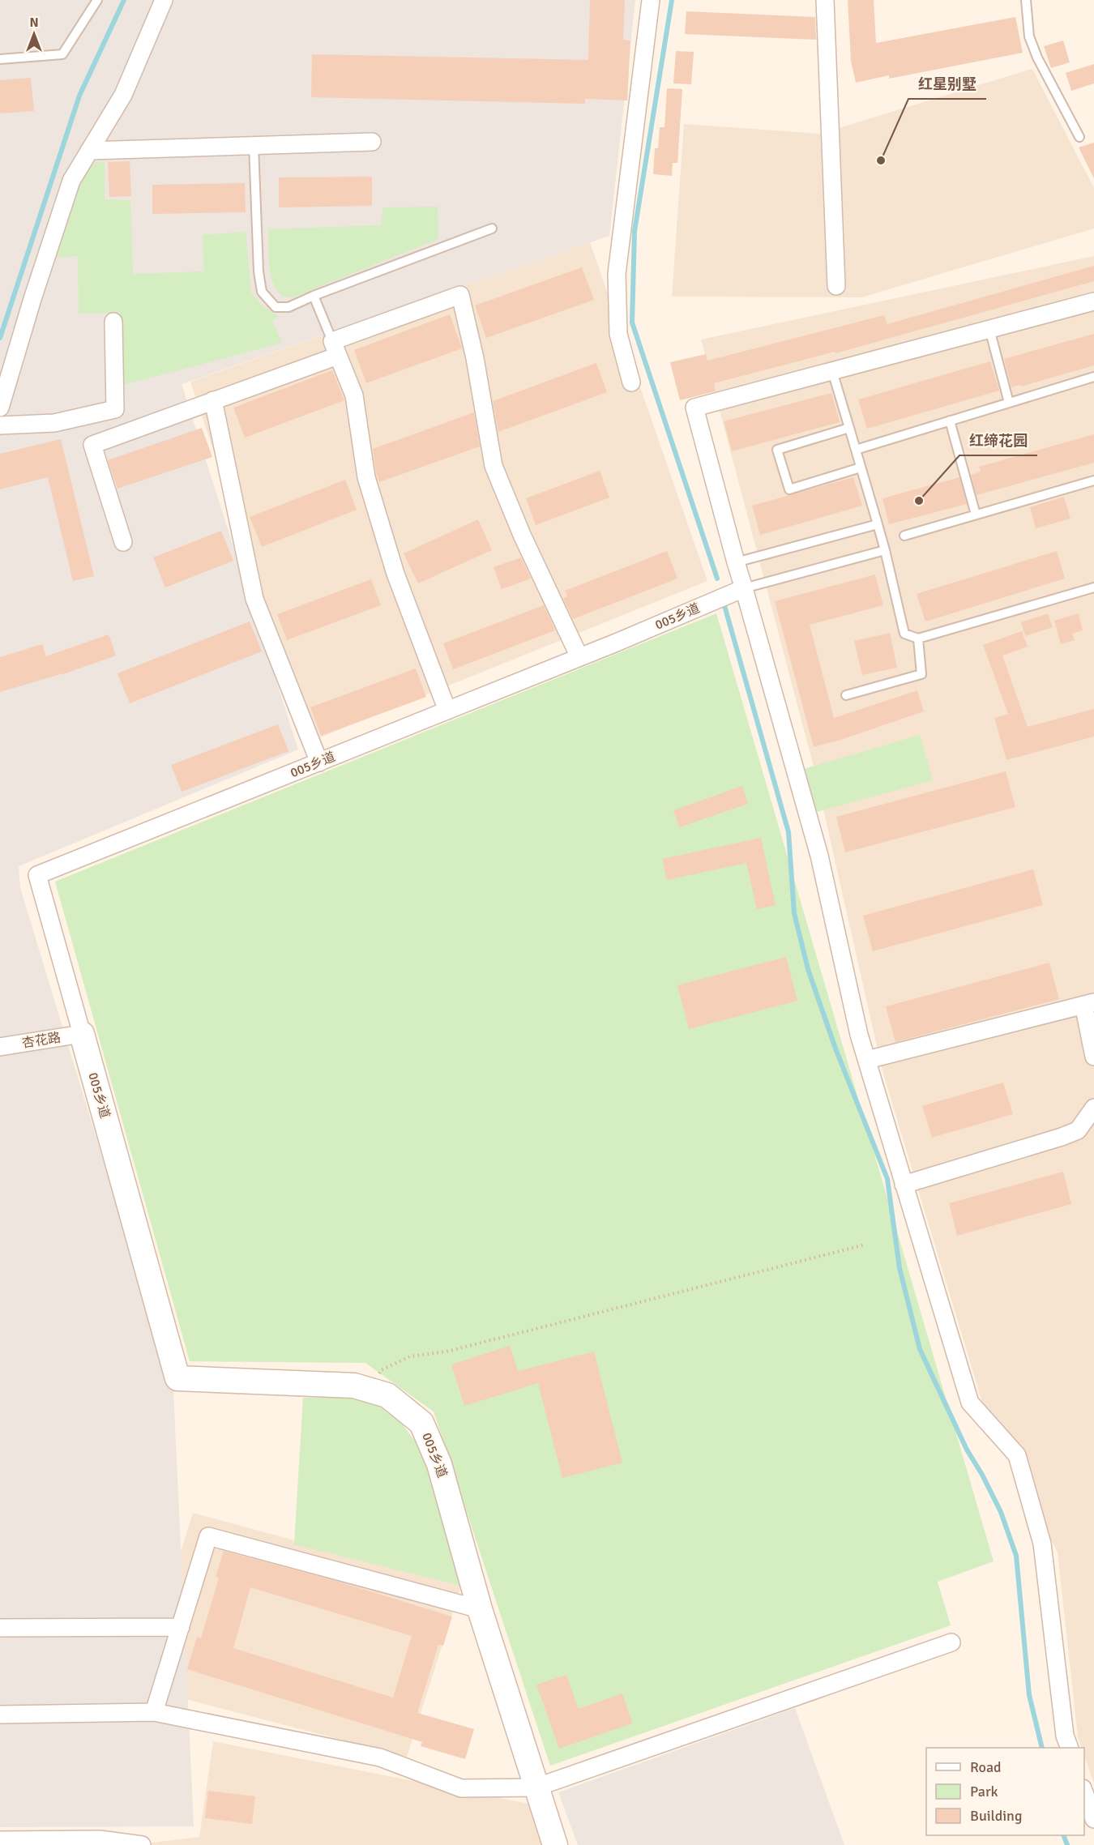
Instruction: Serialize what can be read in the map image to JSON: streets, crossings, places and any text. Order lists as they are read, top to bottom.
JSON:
{
  "streets": {
    "street": ["005乡道", "杏花路"]
  },
  "crossings": [
    ["005乡道", "杏花路"]
  ],
  "places": ["红星别墅", "红缔花园"],
  "legend": ["Road", "Park", "Building"],
  "north": "top"
}
